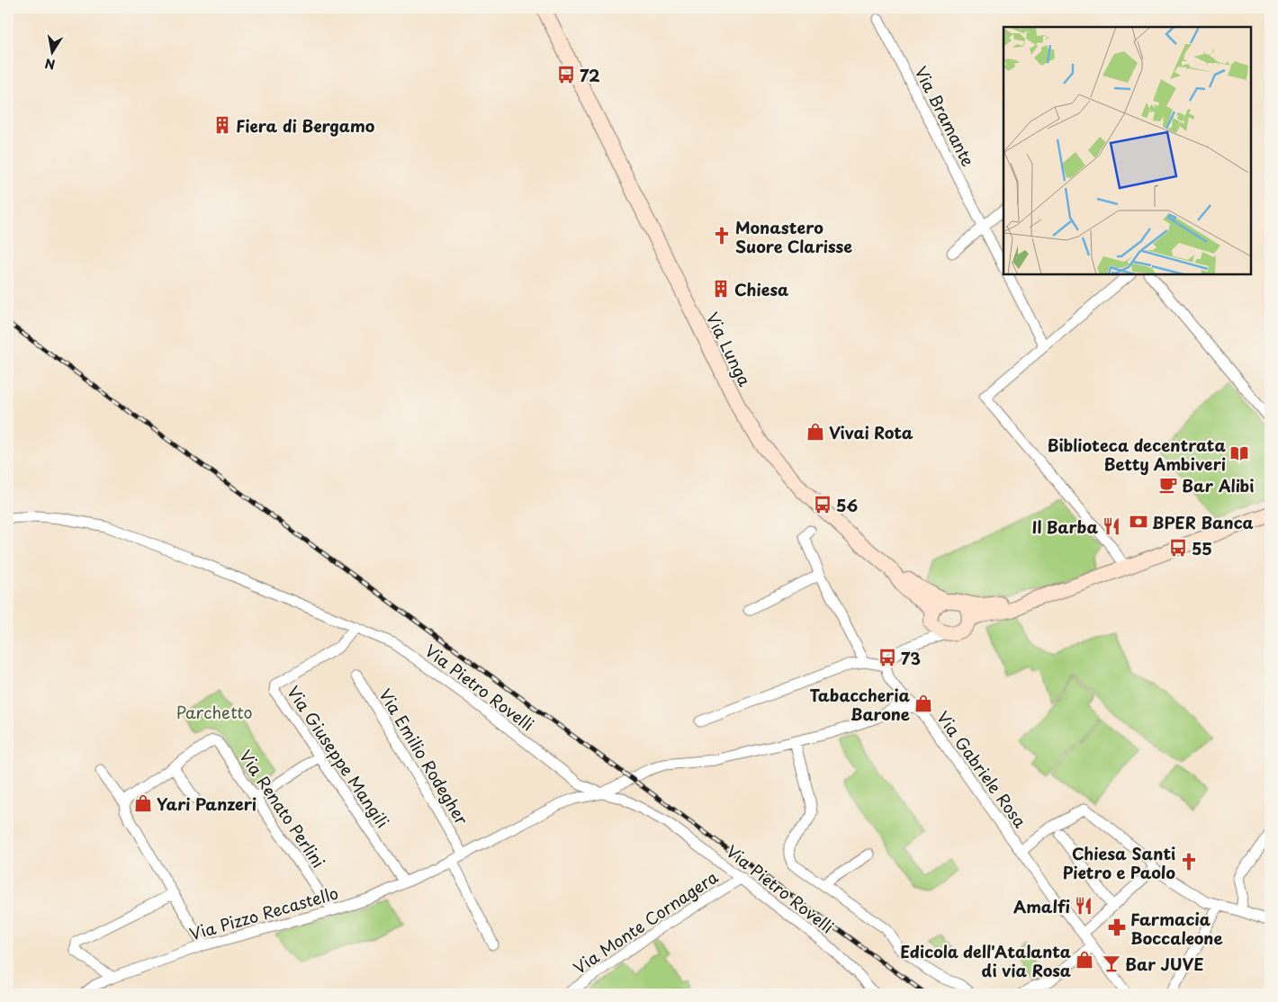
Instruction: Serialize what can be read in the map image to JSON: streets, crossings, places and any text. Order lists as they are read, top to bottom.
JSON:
{
  "streets": {
    "street": [
      "Via Bramante",
      "Via Lunga",
      "Via Pietro Rovelli",
      "Via Giuseppe Mangili",
      "Via Emilio Rodegher",
      "Via Gabriele Rosa",
      "Via Renato Perlini",
      "Via Pizzo Recastello",
      "Via Monte Cornagera"
    ]
  },
  "crossings": [
    ["Via Pietro Rovelli", "Via Giuseppe Mangili"],
    ["Via Pietro Rovelli", "Via Pizzo Recastello"],
    ["Via Pietro Rovelli", "Via Monte Cornagera"],
    ["Via Giuseppe Mangili", "Via Pizzo Recastello"],
    ["Via Emilio Rodegher", "Via Pizzo Recastello"],
    ["Via Gabriele Rosa", "Via Pizzo Recastello"],
    ["Via Renato Perlini", "Via Pizzo Recastello"]
  ],
  "parks": ["Parchetto"],
  "places": {
    "bus stop": [
      "72",
      "56",
      "55",
      "73"
    ],
    "building": ["Fiera di Bergamo", "Chiesa"],
    "church": ["Monastero Suore Clarisse", "Chiesa Santi Pietro e Paolo"],
    "shop": [
      "Vivai Rota",
      "Tabaccheria Barone",
      "Yari Panzeri",
      "Edicola dell'Atalanta di via Rosa"
    ],
    "library": ["Biblioteca decentrata Betty Ambiveri"],
    "cafe": ["Bar Alibi"],
    "bank": ["BPER Banca"],
    "restaurant": ["Il Barba", "Amalfi"],
    "pharmacy": ["Farmacia Boccaleone"],
    "bar": ["Bar JUVE"]
  },
  "north": "bottom"
}
